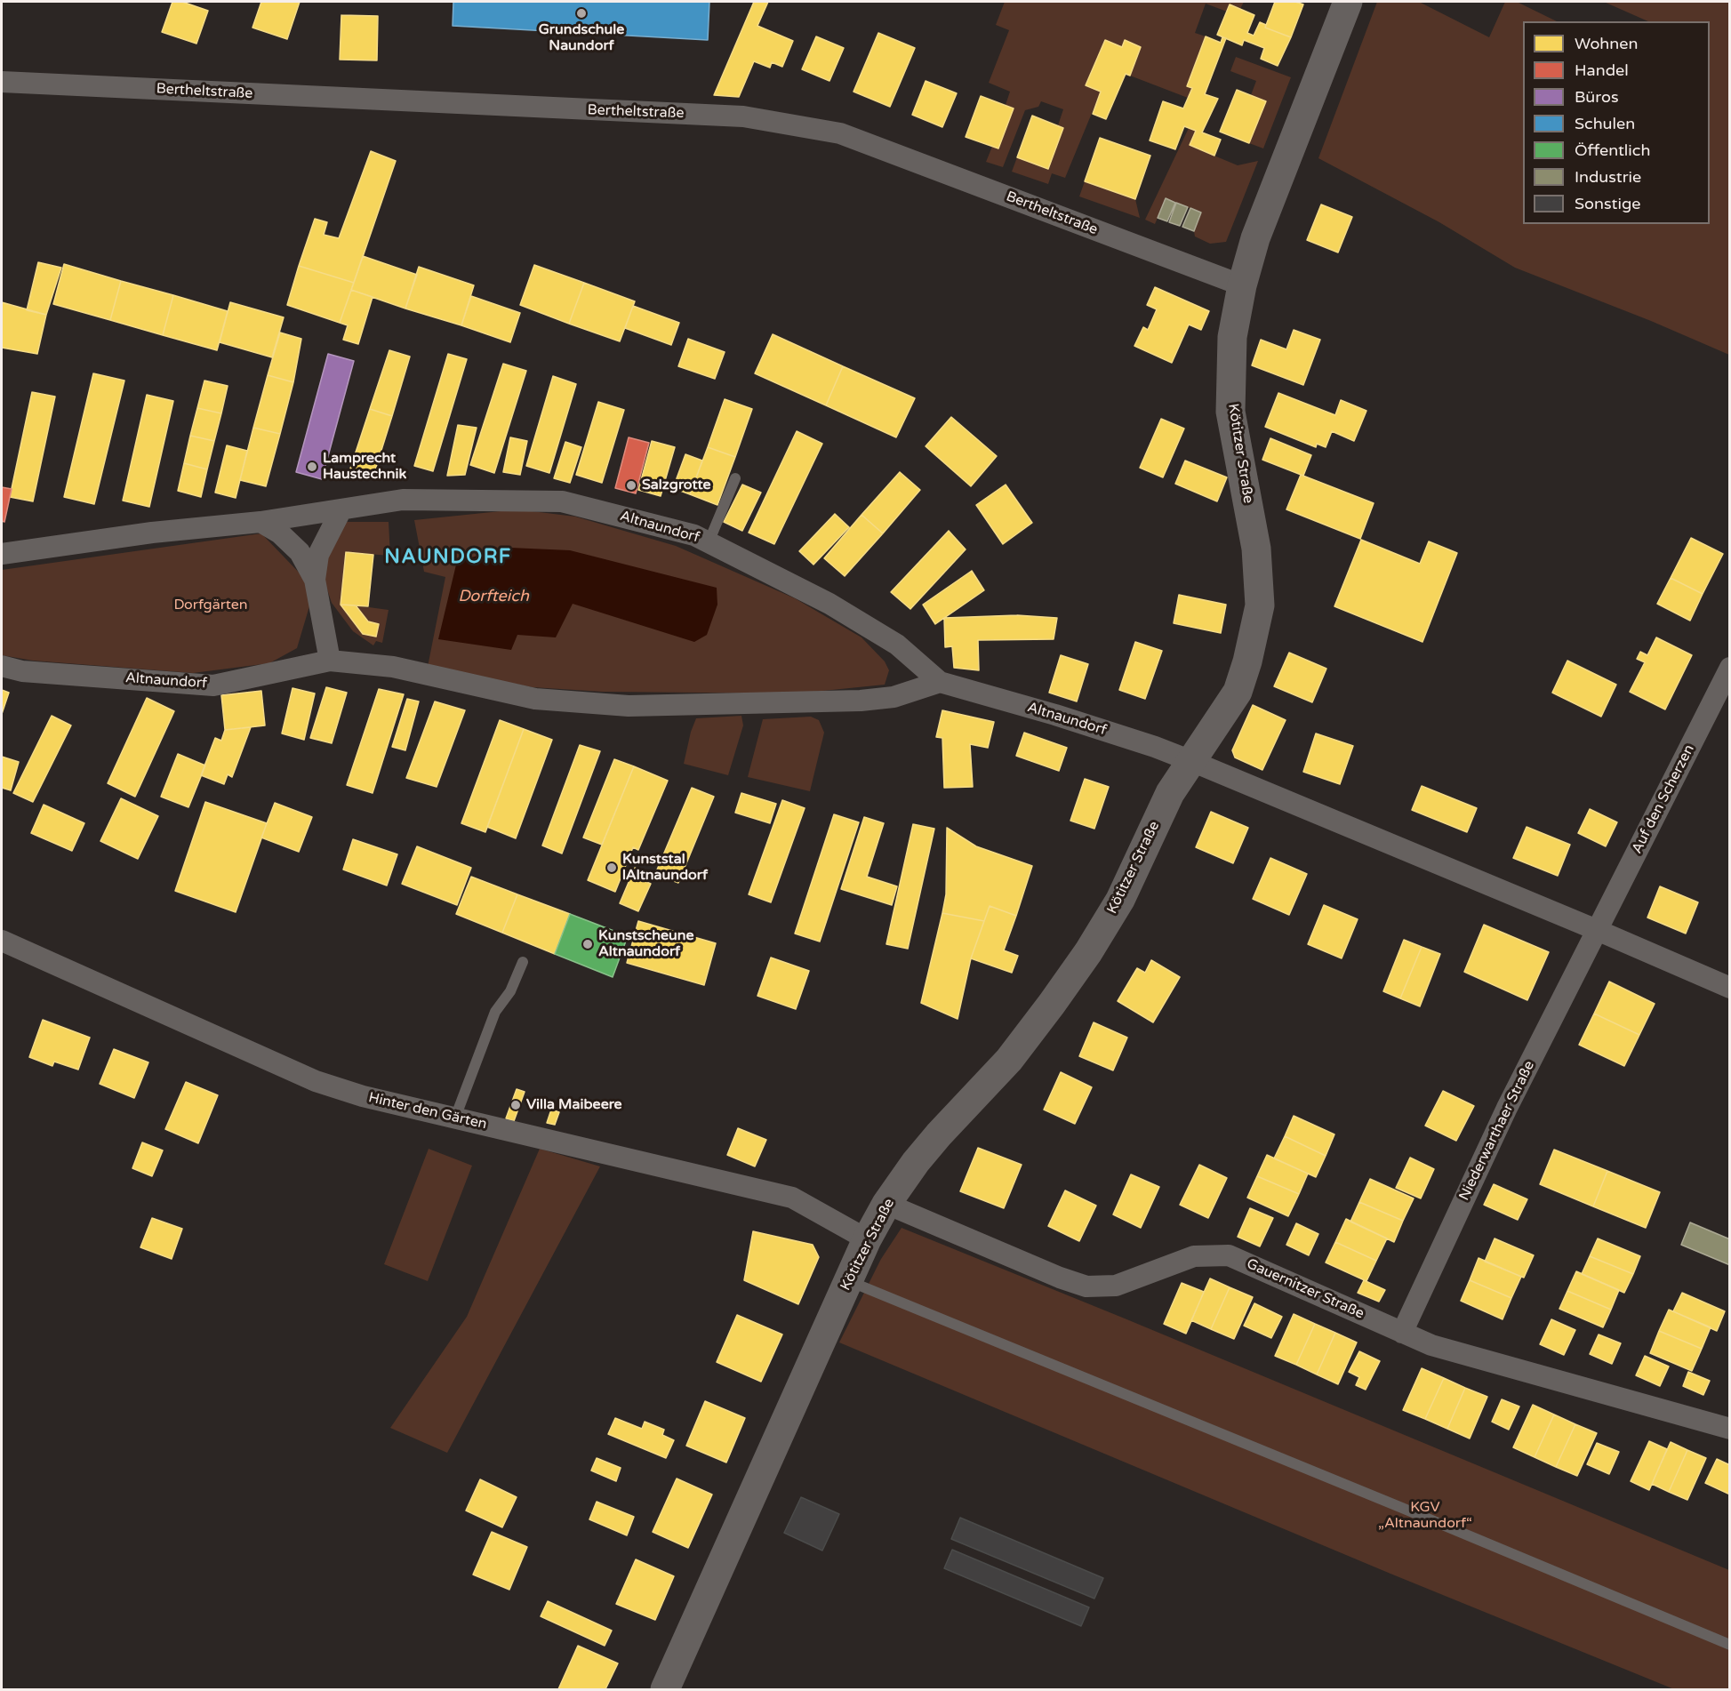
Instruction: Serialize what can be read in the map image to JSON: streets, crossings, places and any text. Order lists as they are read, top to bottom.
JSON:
{
  "streets": {
    "street": [
      "Bertheltstraße",
      "Kötitzer Straße",
      "Altnaundorf",
      "Auf den Scherzen",
      "Hinter den Gärten",
      "Niederwarthaer Straße",
      "Gauernitzer Straße"
    ]
  },
  "crossings": [
    ["Bertheltstraße", "Kötitzer Straße"],
    ["Kötitzer Straße", "Altnaundorf"],
    ["Kötitzer Straße", "Hinter den Gärten"],
    ["Kötitzer Straße", "Gauernitzer Straße"],
    ["Auf den Scherzen", "Niederwarthaer Straße"],
    ["Niederwarthaer Straße", "Gauernitzer Straße"]
  ],
  "districts": ["NAUNDORF"],
  "water": ["Dorfteich"],
  "parks": ["Dorfgärten", "KGV „Altnaundorf“"],
  "places": [
    "Grundschule Naundorf",
    "Lamprecht Haustechnik",
    "Salzgrotte",
    "Kunststal lAltnaundorf",
    "Kunstscheune Altnaundorf",
    "Villa Maibeere"
  ],
  "legend": [
    "Wohnen",
    "Handel",
    "Büros",
    "Schulen",
    "Öffentlich",
    "Industrie",
    "Sonstige"
  ]
}
